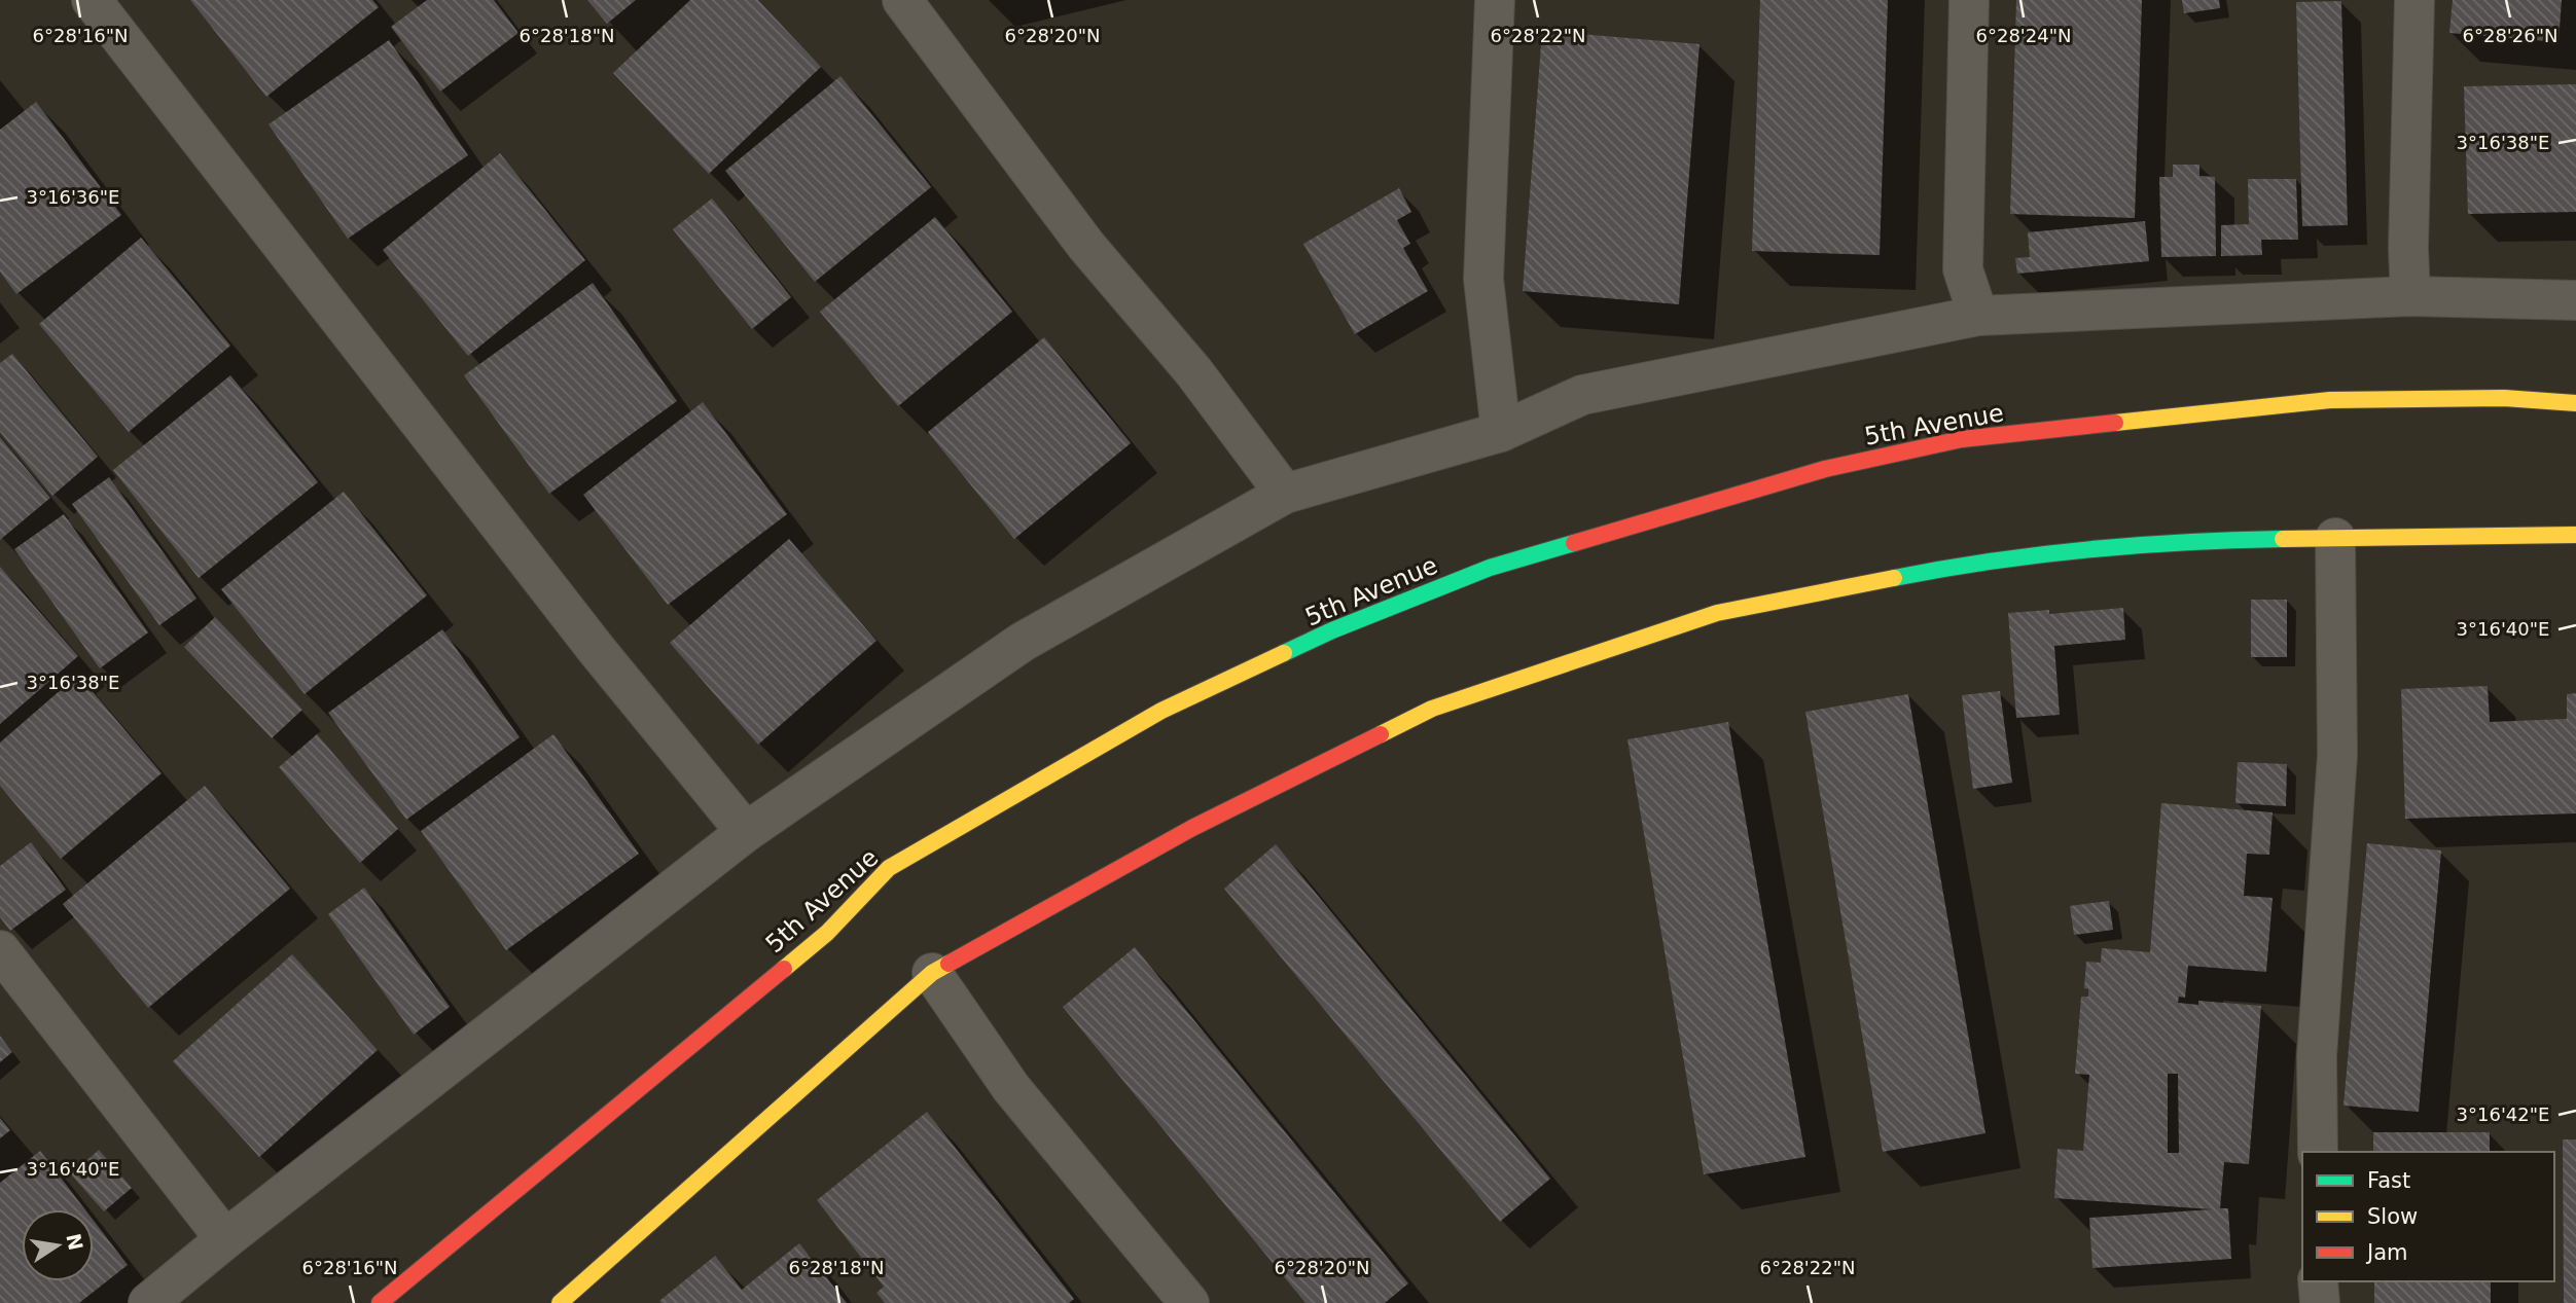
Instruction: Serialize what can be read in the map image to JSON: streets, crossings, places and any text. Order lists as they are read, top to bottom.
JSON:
{
  "streets": {
    "street": ["5th Avenue"]
  },
  "legend": ["Fast", "Slow", "Jam"],
  "north": "right",
  "coordinates": [
    "6°28'16\"N",
    "6°28'18\"N",
    "6°28'20\"N",
    "6°28'22\"N",
    "6°28'24\"N",
    "6°28'26\"N",
    "3°16'38\"E",
    "3°16'36\"E",
    "3°16'40\"E",
    "3°16'42\"E"
  ]
}
